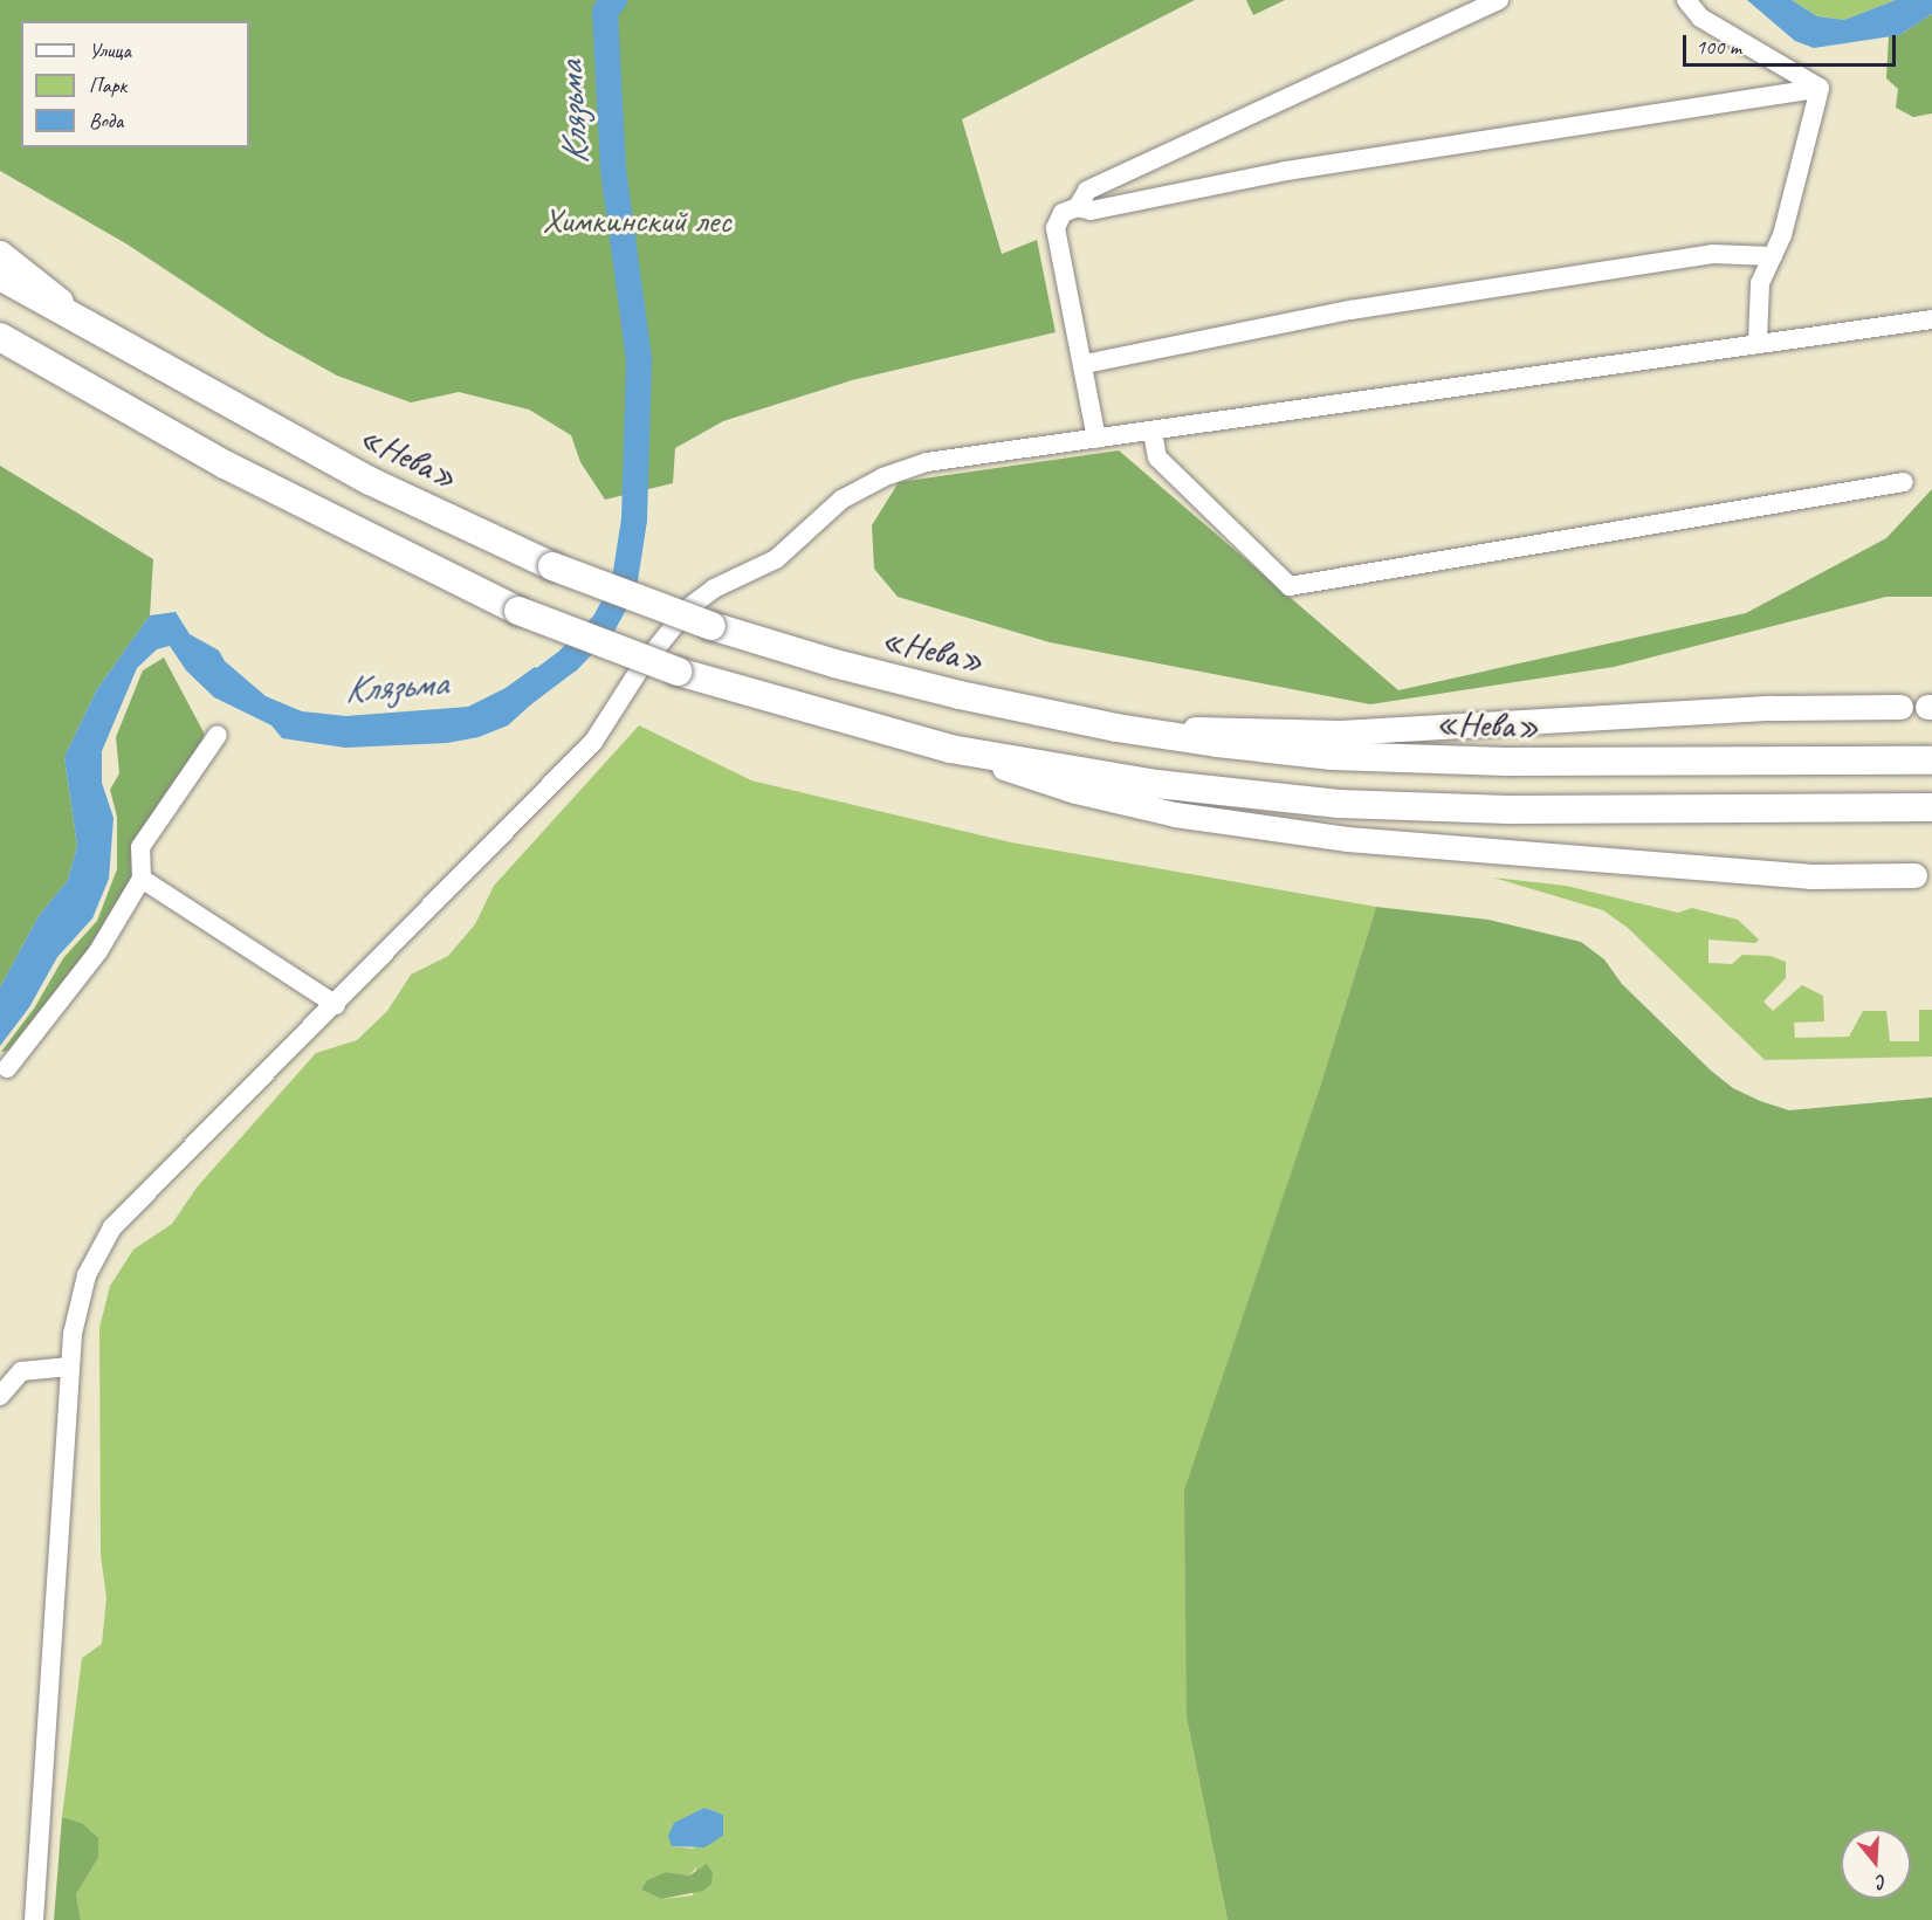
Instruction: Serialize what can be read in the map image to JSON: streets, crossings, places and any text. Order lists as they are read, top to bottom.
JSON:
{
  "streets": {
    "highway": ["«Нева»"]
  },
  "water": ["Клязьма"],
  "parks": ["Химкинский лес"],
  "legend": ["Улица", "Парк", "Вода"],
  "scale_bar": "100 m",
  "north": "bottom"
}
